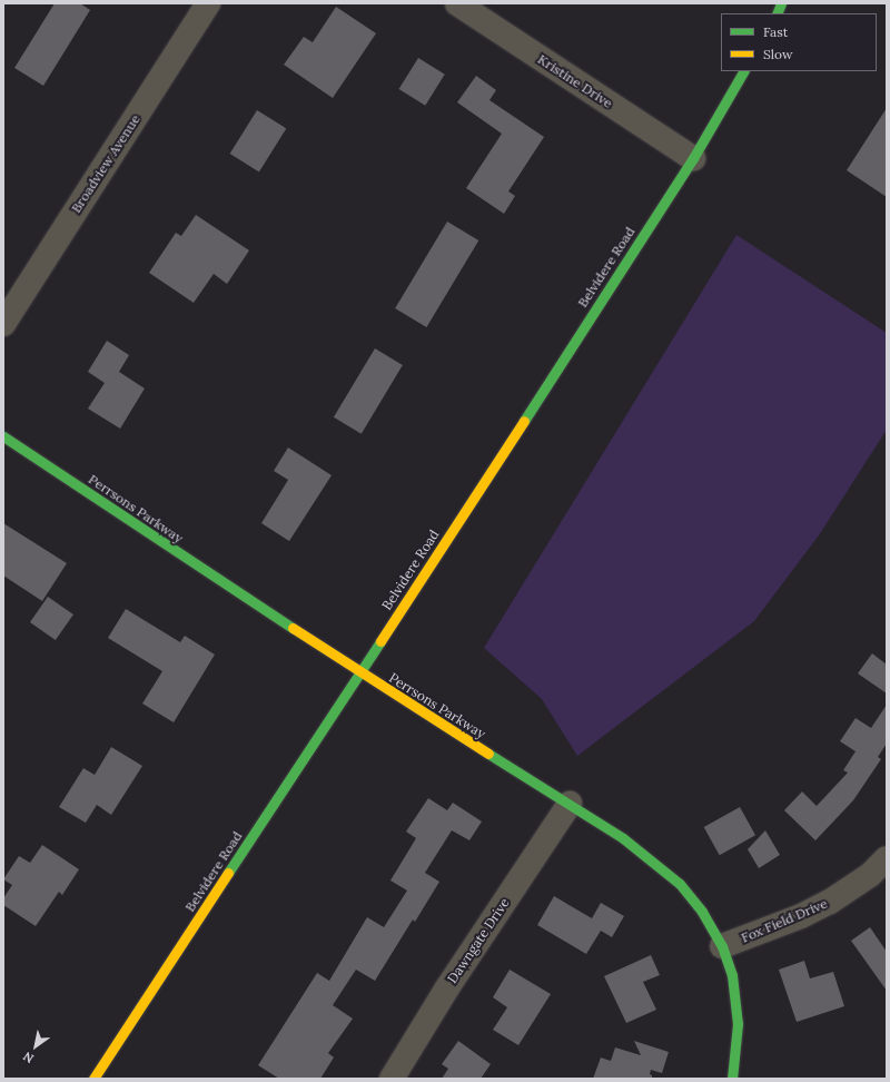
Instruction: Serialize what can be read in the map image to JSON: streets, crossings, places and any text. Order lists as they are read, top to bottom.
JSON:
{
  "streets": {
    "main road": ["Belvidere Road", "Perrsons Parkway"],
    "street": [
      "Kristine Drive",
      "Broadview Avenue",
      "Fox Field Drive",
      "Dawngate Drive"
    ]
  },
  "crossings": [
    ["Kristine Drive", "Belvidere Road"],
    ["Belvidere Road", "Perrsons Parkway"],
    ["Perrsons Parkway", "Fox Field Drive"],
    ["Perrsons Parkway", "Dawngate Drive"]
  ],
  "legend": ["Fast", "Slow"],
  "north": "bottom left"
}
